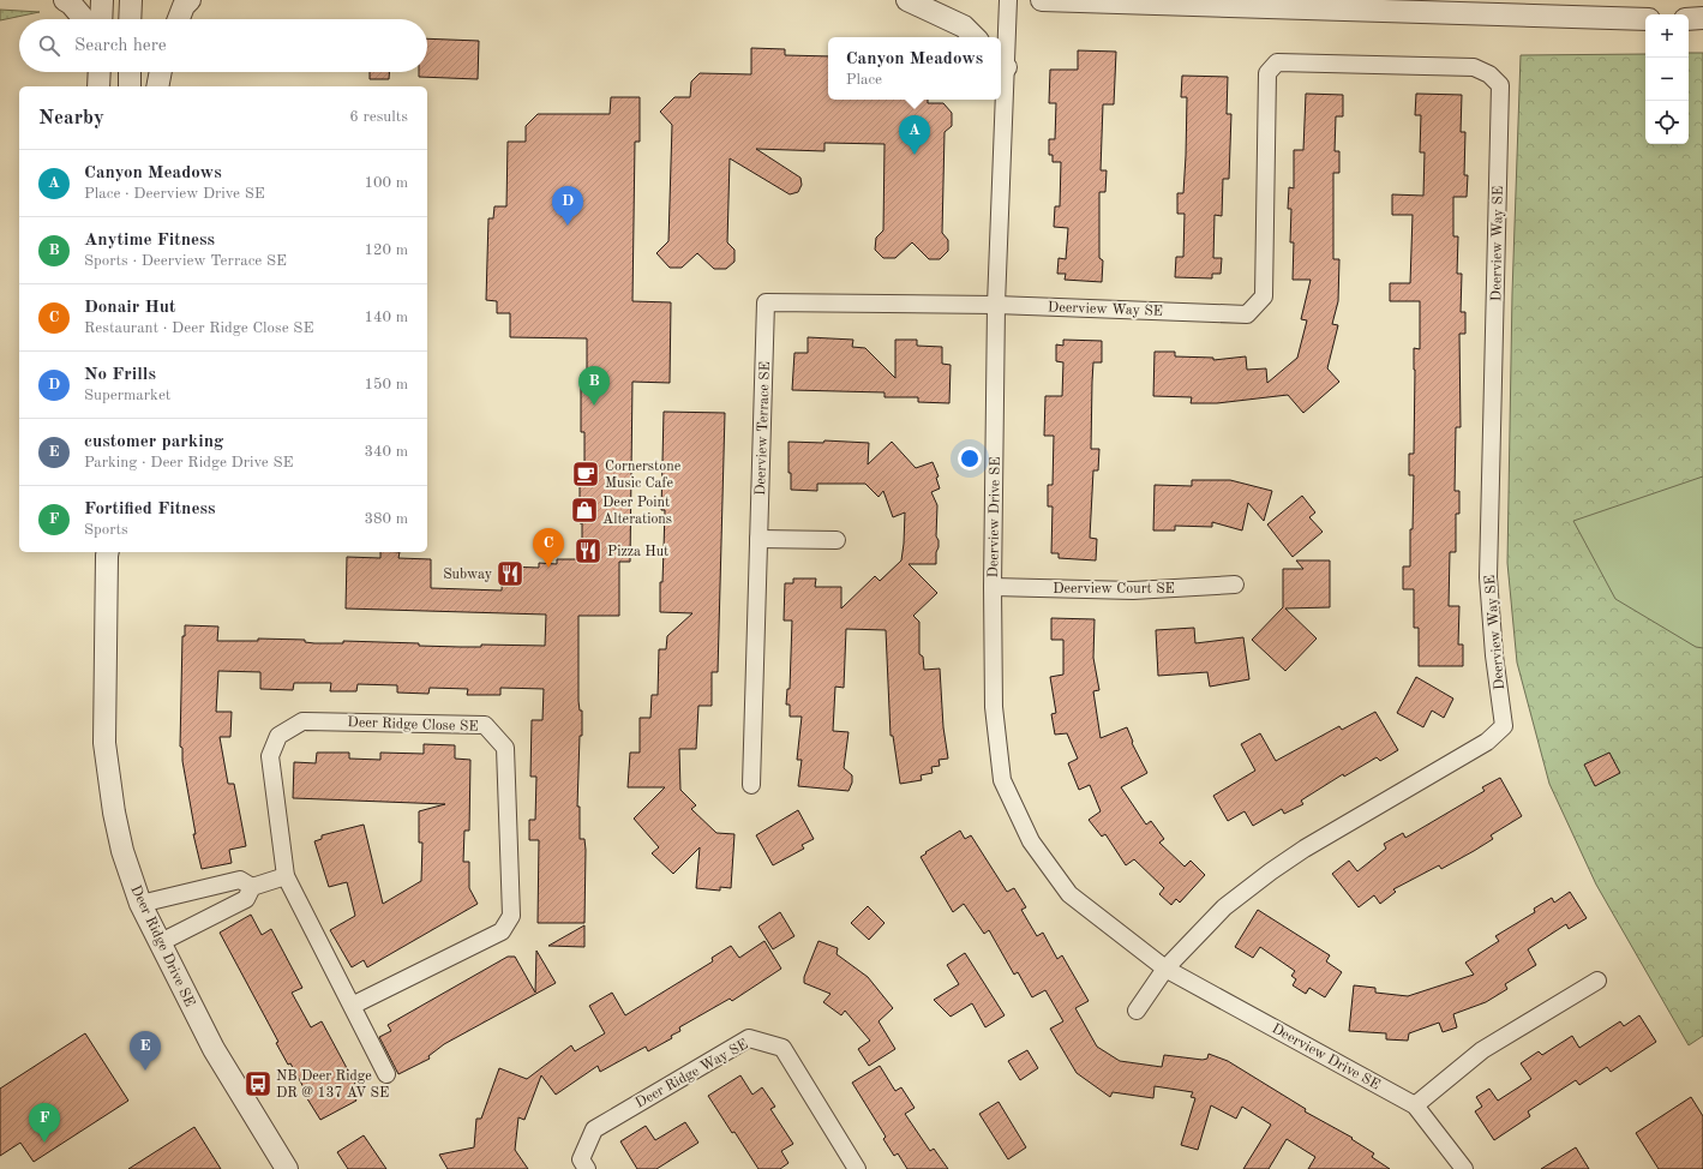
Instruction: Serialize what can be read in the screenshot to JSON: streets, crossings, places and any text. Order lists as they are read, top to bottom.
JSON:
{
  "streets": {
    "street": [
      "Deerview Way SE",
      "Deerview Terrace SE",
      "Deerview Drive SE",
      "Deerview Court SE",
      "Deer Ridge Close SE",
      "Deer Ridge Drive SE",
      "Deer Ridge Way SE"
    ]
  },
  "crossings": [
    ["Deerview Way SE", "Deerview Terrace SE"],
    ["Deerview Way SE", "Deerview Drive SE"],
    ["Deerview Terrace SE", "Deerview Drive SE"],
    ["Deerview Drive SE", "Deerview Court SE"]
  ],
  "places": {
    "cafe": ["Cornerstone Music Cafe"],
    "shop": ["Deer Point Alterations"],
    "restaurant": ["Pizza Hut", "Subway"],
    "bus stop": ["NB Deer Ridge DR @ 137 AV SE"]
  },
  "page": {
    "map_buttons": ["+", "−"],
    "search": "Search here",
    "popup": ["Canyon Meadows", "Place"],
    "heading": ["Nearby", "6 results"],
    "pins": [
      "A",
      "D",
      "B",
      "C",
      "E",
      "F"
    ],
    "list": [
      {
        "mark": "A",
        "name": "Canyon Meadows",
        "note": "Place · Deerview Drive SE",
        "value": "100 m"
      },
      {
        "mark": "B",
        "name": "Anytime Fitness",
        "note": "Sports · Deerview Terrace SE",
        "value": "120 m"
      },
      {
        "mark": "C",
        "name": "Donair Hut",
        "note": "Restaurant · Deer Ridge Close SE",
        "value": "140 m"
      },
      {
        "mark": "D",
        "name": "No Frills",
        "note": "Supermarket",
        "value": "150 m"
      },
      {
        "mark": "E",
        "name": "customer parking",
        "note": "Parking · Deer Ridge Drive SE",
        "value": "340 m"
      },
      {
        "mark": "F",
        "name": "Fortified Fitness",
        "note": "Sports",
        "value": "380 m"
      }
    ]
  }
}
